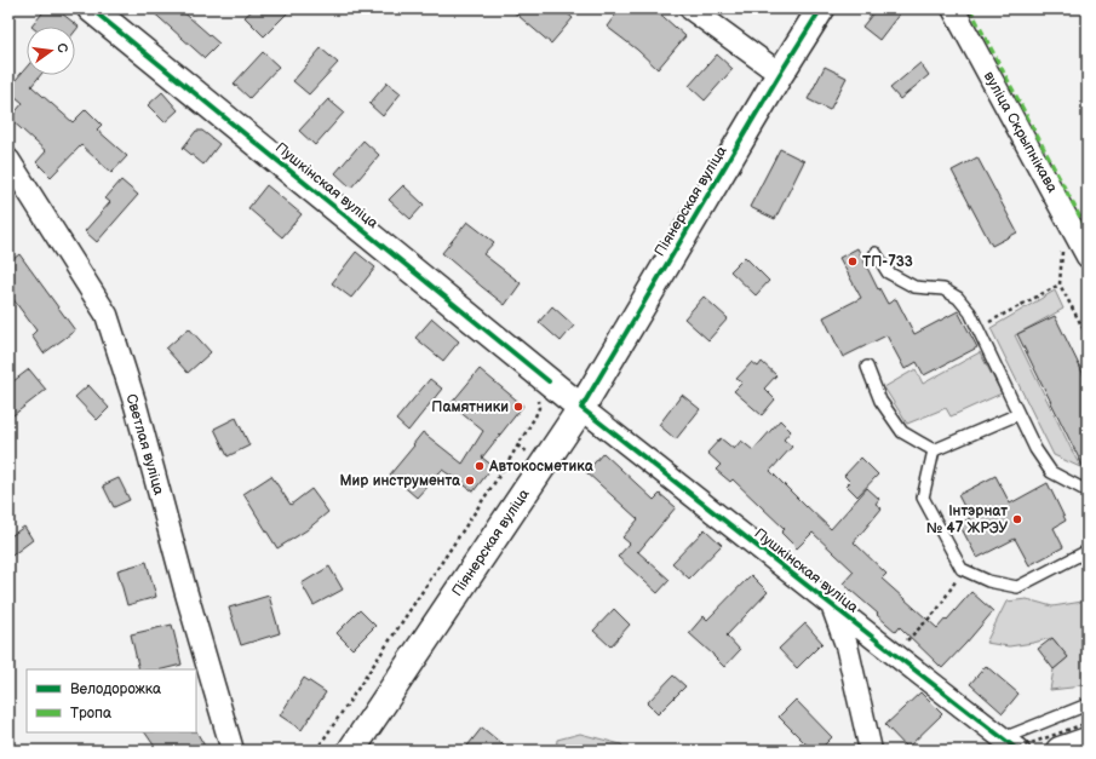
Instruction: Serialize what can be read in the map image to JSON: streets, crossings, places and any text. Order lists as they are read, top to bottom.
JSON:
{
  "streets": {
    "main road": ["Пушкінская вуліца", "Піянерская вуліца"],
    "street": ["вуліца Скрыпнікава", "Светлая вуліца"]
  },
  "crossings": [
    ["Пушкінская вуліца", "Піянерская вуліца"]
  ],
  "places": [
    "ТП-733",
    "Памятники",
    "Автокосметика",
    "Мир инструмента",
    "Інтэрнат № 47 ЖРЭУ"
  ],
  "legend": ["Велодорожка", "Тропа"],
  "north": "right"
}
